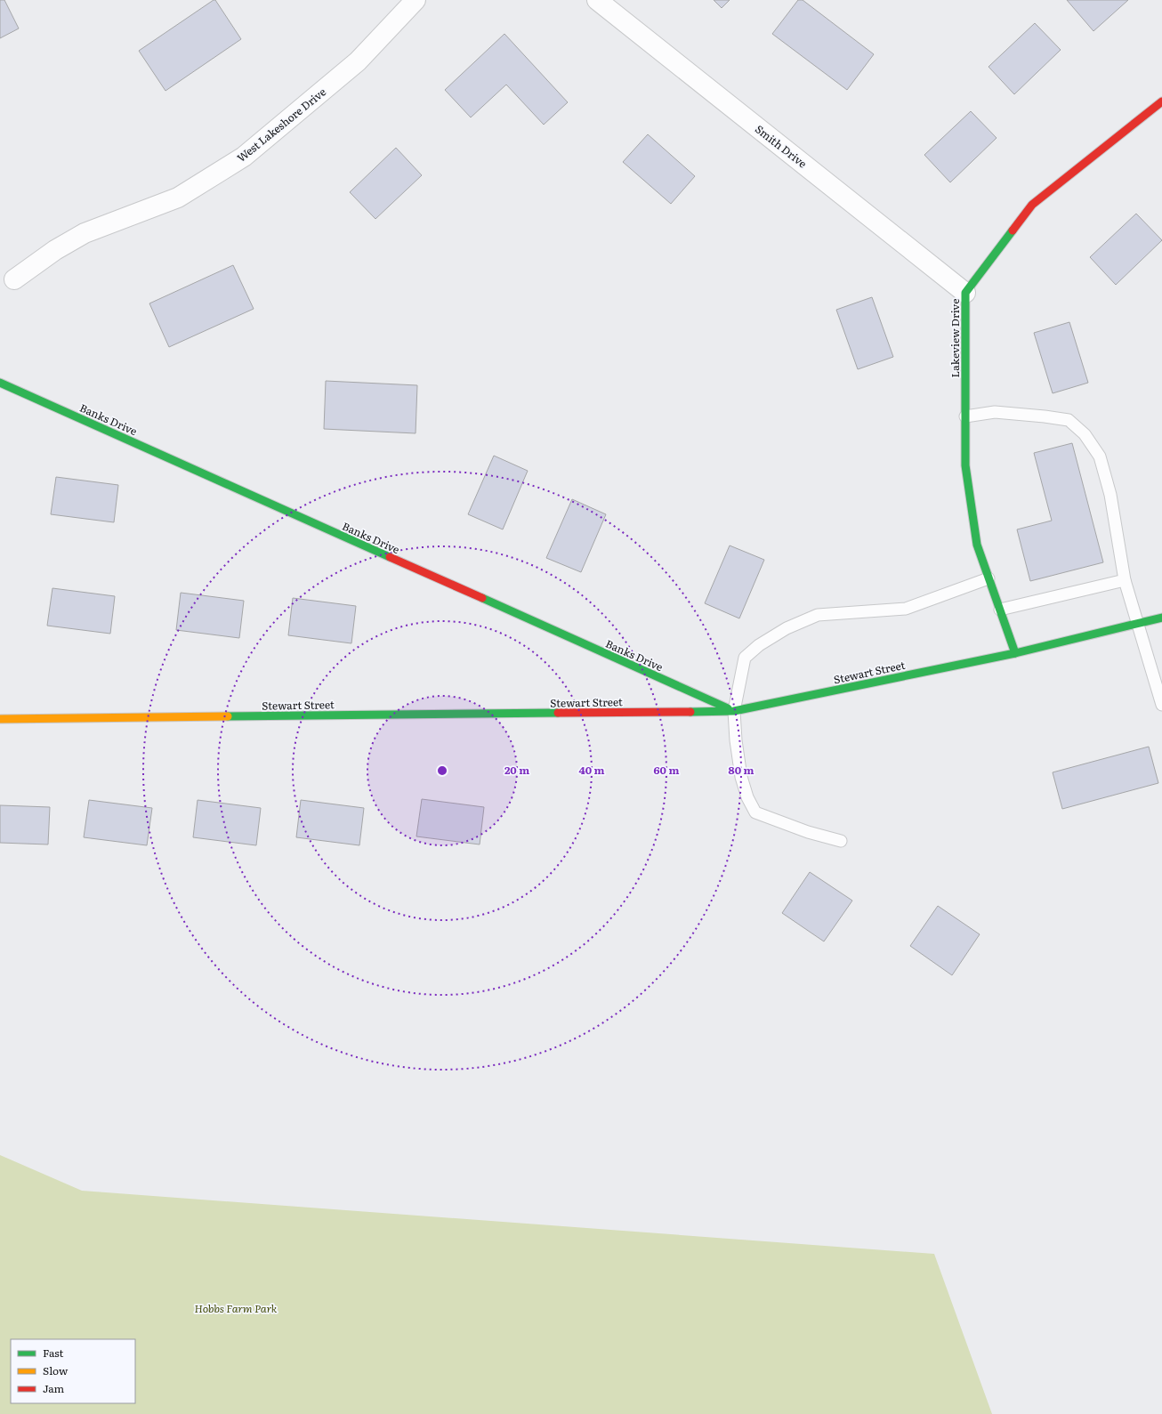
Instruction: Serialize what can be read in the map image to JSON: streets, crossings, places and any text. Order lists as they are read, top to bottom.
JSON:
{
  "streets": {
    "street": [
      "West Lakeshore Drive",
      "Smith Drive",
      "Lakeview Drive",
      "Banks Drive",
      "Stewart Street"
    ]
  },
  "crossings": [
    ["Smith Drive", "Lakeview Drive"],
    ["Lakeview Drive", "Stewart Street"],
    ["Banks Drive", "Stewart Street"]
  ],
  "parks": ["Hobbs Farm Park"],
  "legend": ["Fast", "Slow", "Jam"],
  "rings": [
    "20 m",
    "40 m",
    "60 m",
    "80 m"
  ]
}
